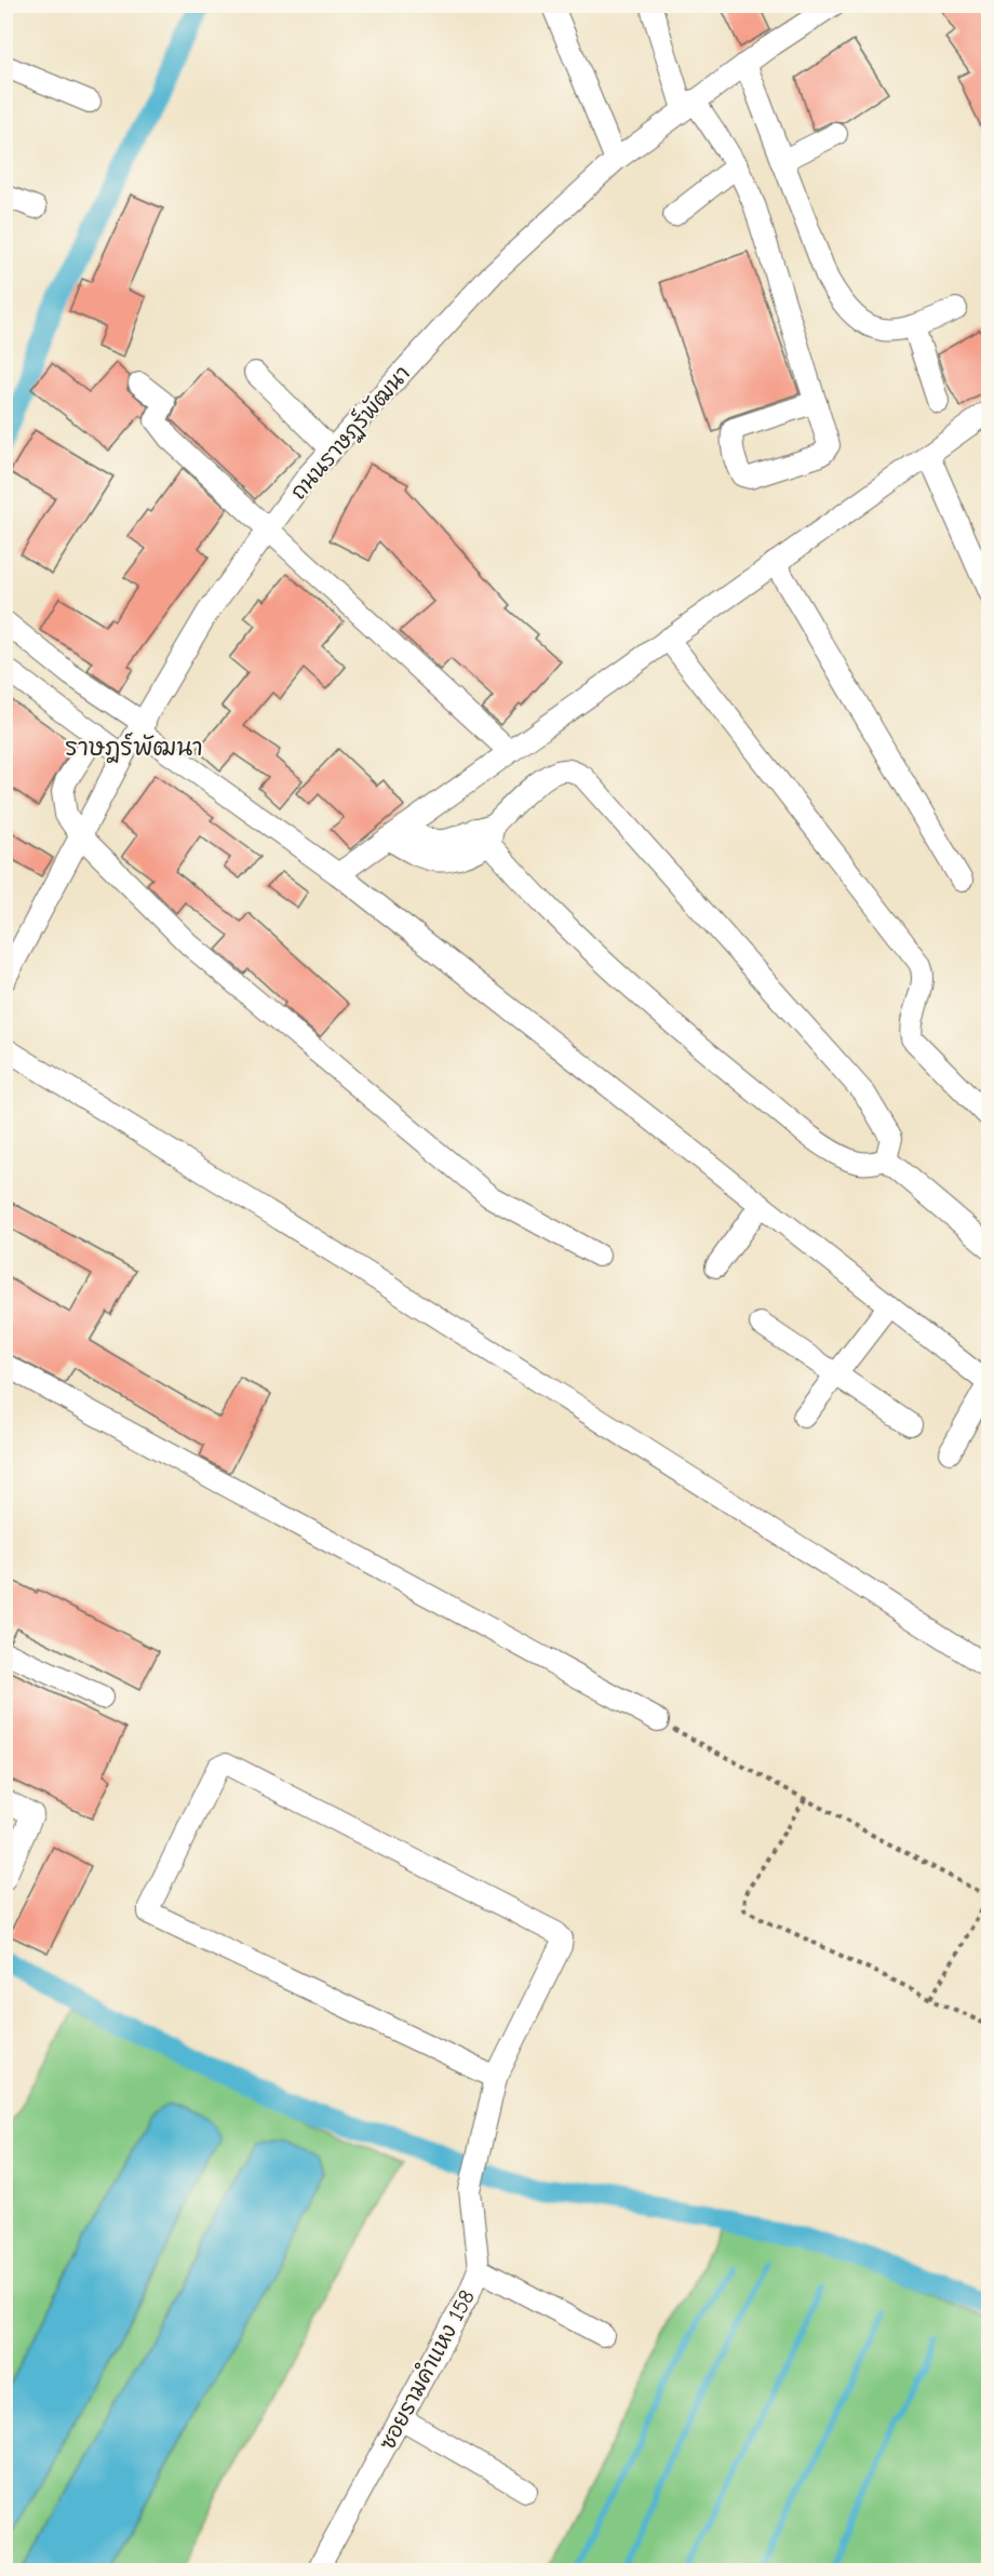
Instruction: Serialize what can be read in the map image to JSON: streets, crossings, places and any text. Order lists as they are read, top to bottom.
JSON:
{
  "streets": {
    "street": ["ถนนราษฏร์พัฒนา", "ซอยรามคำแหง 158"]
  },
  "districts": ["ราษฎร์พัฒนา"]
}
